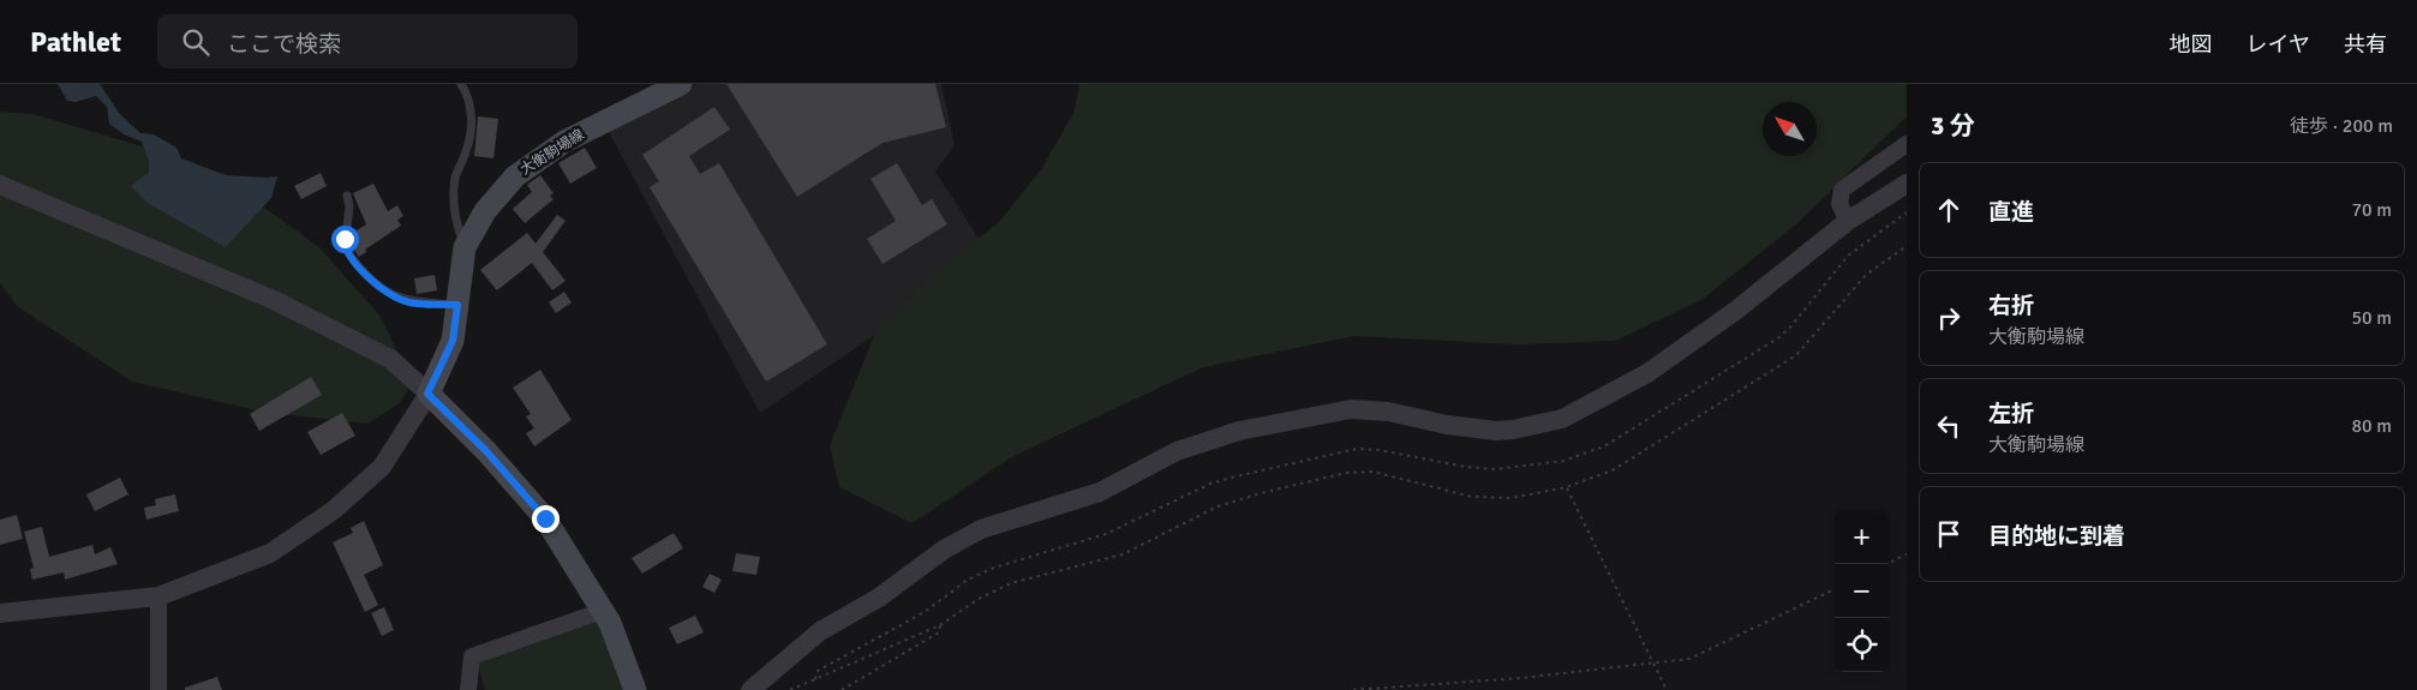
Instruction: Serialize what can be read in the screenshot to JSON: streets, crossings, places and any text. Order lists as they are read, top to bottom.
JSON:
{
  "streets": {
    "main road": ["大衡駒場線"]
  },
  "north": "top left",
  "page": {
    "header": "Pathlet",
    "search": "ここで検索",
    "nav": ["地図", "レイヤ", "共有"],
    "heading": ["3 分", "徒歩 · 200 m"],
    "list": [
      ["直進", "70 m"],
      ["右折", "大衡駒場線", "50 m"],
      ["左折", "大衡駒場線", "80 m"],
      "目的地に到着"
    ],
    "map_buttons": ["+", "−"]
  }
}
